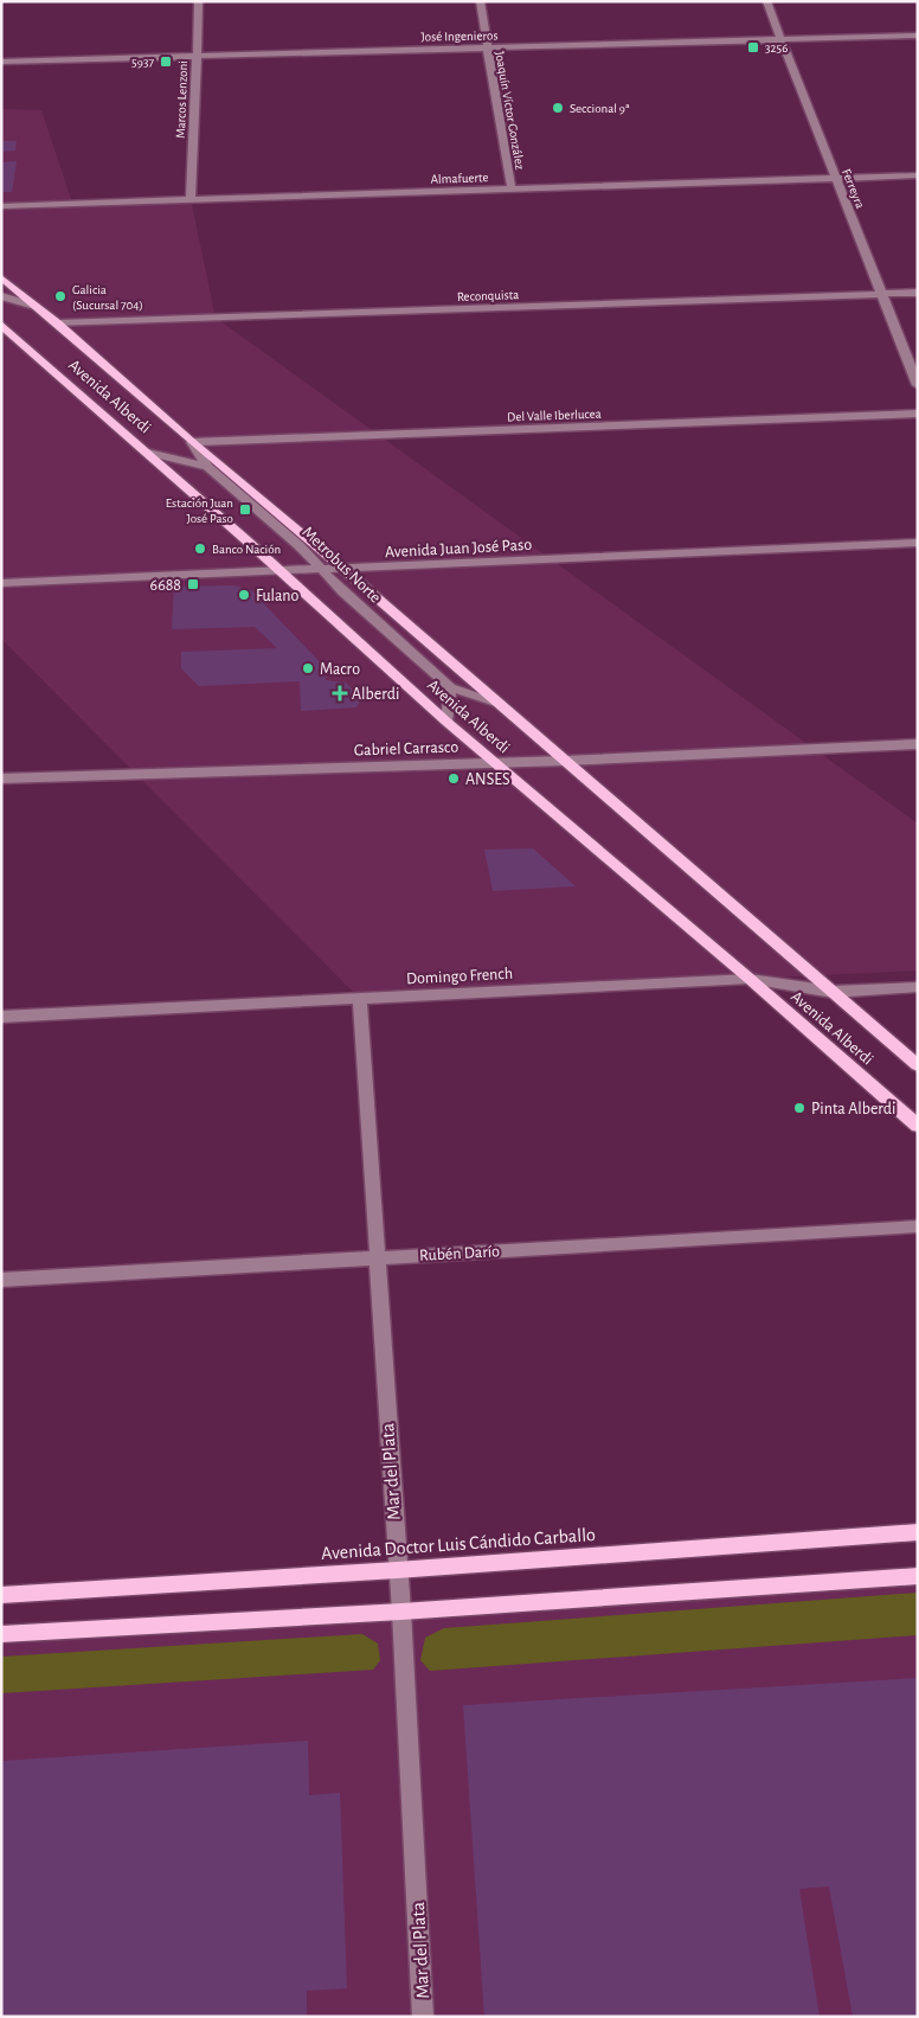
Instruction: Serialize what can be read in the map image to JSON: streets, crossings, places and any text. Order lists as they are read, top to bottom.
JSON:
{
  "streets": {
    "main road": ["Avenida Alberdi", "Avenida Doctor Luis Cándido Carballo"],
    "street": [
      "José Ingenieros",
      "Marcos Lenzoni",
      "Joaquín Víctor González",
      "Almafuerte",
      "Ferreyra",
      "Reconquista",
      "Del Valle Iberlucea",
      "Avenida Juan José Paso",
      "Metrobus Norte",
      "Gabriel Carrasco",
      "Domingo French",
      "Rubén Darío",
      "Mar del Plata"
    ]
  },
  "crossings": [
    ["José Ingenieros", "Marcos Lenzoni"],
    ["José Ingenieros", "Joaquín Víctor González"],
    ["José Ingenieros", "Ferreyra"],
    ["Marcos Lenzoni", "Almafuerte"],
    ["Joaquín Víctor González", "Almafuerte"],
    ["Almafuerte", "Ferreyra"],
    ["Ferreyra", "Reconquista"],
    ["Reconquista", "Avenida Alberdi"],
    ["Avenida Alberdi", "Del Valle Iberlucea"],
    ["Avenida Alberdi", "Avenida Juan José Paso"],
    ["Avenida Alberdi", "Metrobus Norte"],
    ["Avenida Alberdi", "Gabriel Carrasco"],
    ["Avenida Alberdi", "Domingo French"],
    ["Del Valle Iberlucea", "Metrobus Norte"],
    ["Avenida Juan José Paso", "Metrobus Norte"],
    ["Domingo French", "Mar del Plata"],
    ["Rubén Darío", "Mar del Plata"],
    ["Mar del Plata", "Avenida Doctor Luis Cándido Carballo"]
  ],
  "places": {
    "transit": [
      "3256",
      "5937",
      "Estación Juan José Paso",
      "6688"
    ],
    "other": [
      "Seccional 9ª",
      "Galicia (Sucursal 704)",
      "Banco Nación",
      "Fulano",
      "Macro",
      "ANSES",
      "Pinta Alberdi"
    ],
    "health": ["Alberdi"]
  }
}
